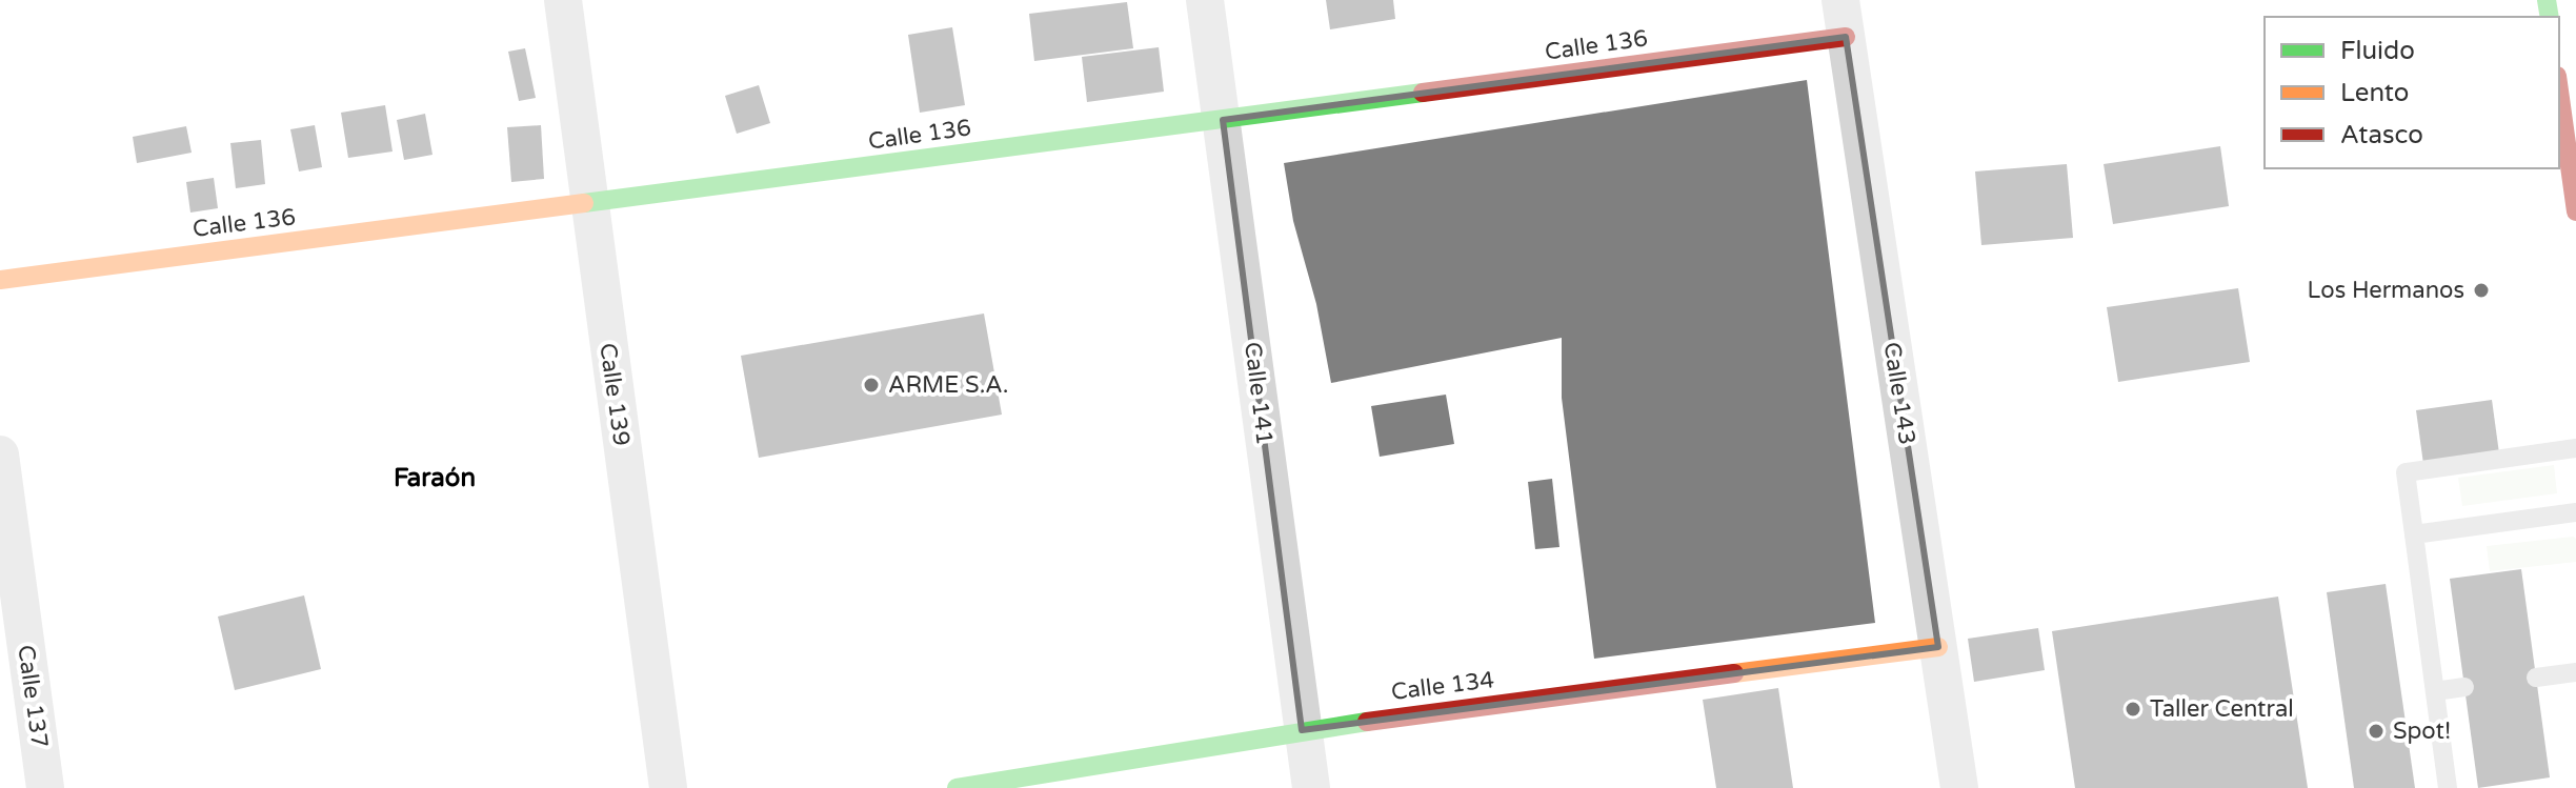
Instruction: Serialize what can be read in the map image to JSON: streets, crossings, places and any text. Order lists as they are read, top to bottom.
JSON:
{
  "streets": {
    "street": [
      "Calle 136",
      "Calle 141",
      "Calle 143",
      "Calle 139",
      "Calle 134",
      "Calle 137"
    ]
  },
  "crossings": [
    ["Calle 136", "Calle 141"],
    ["Calle 136", "Calle 143"],
    ["Calle 136", "Calle 139"],
    ["Calle 141", "Calle 134"],
    ["Calle 143", "Calle 134"]
  ],
  "districts": ["Faraón"],
  "places": [
    "Los Hermanos",
    "ARME S.A.",
    "Taller Central",
    "Spot!"
  ],
  "legend": ["Fluido", "Lento", "Atasco"]
}
